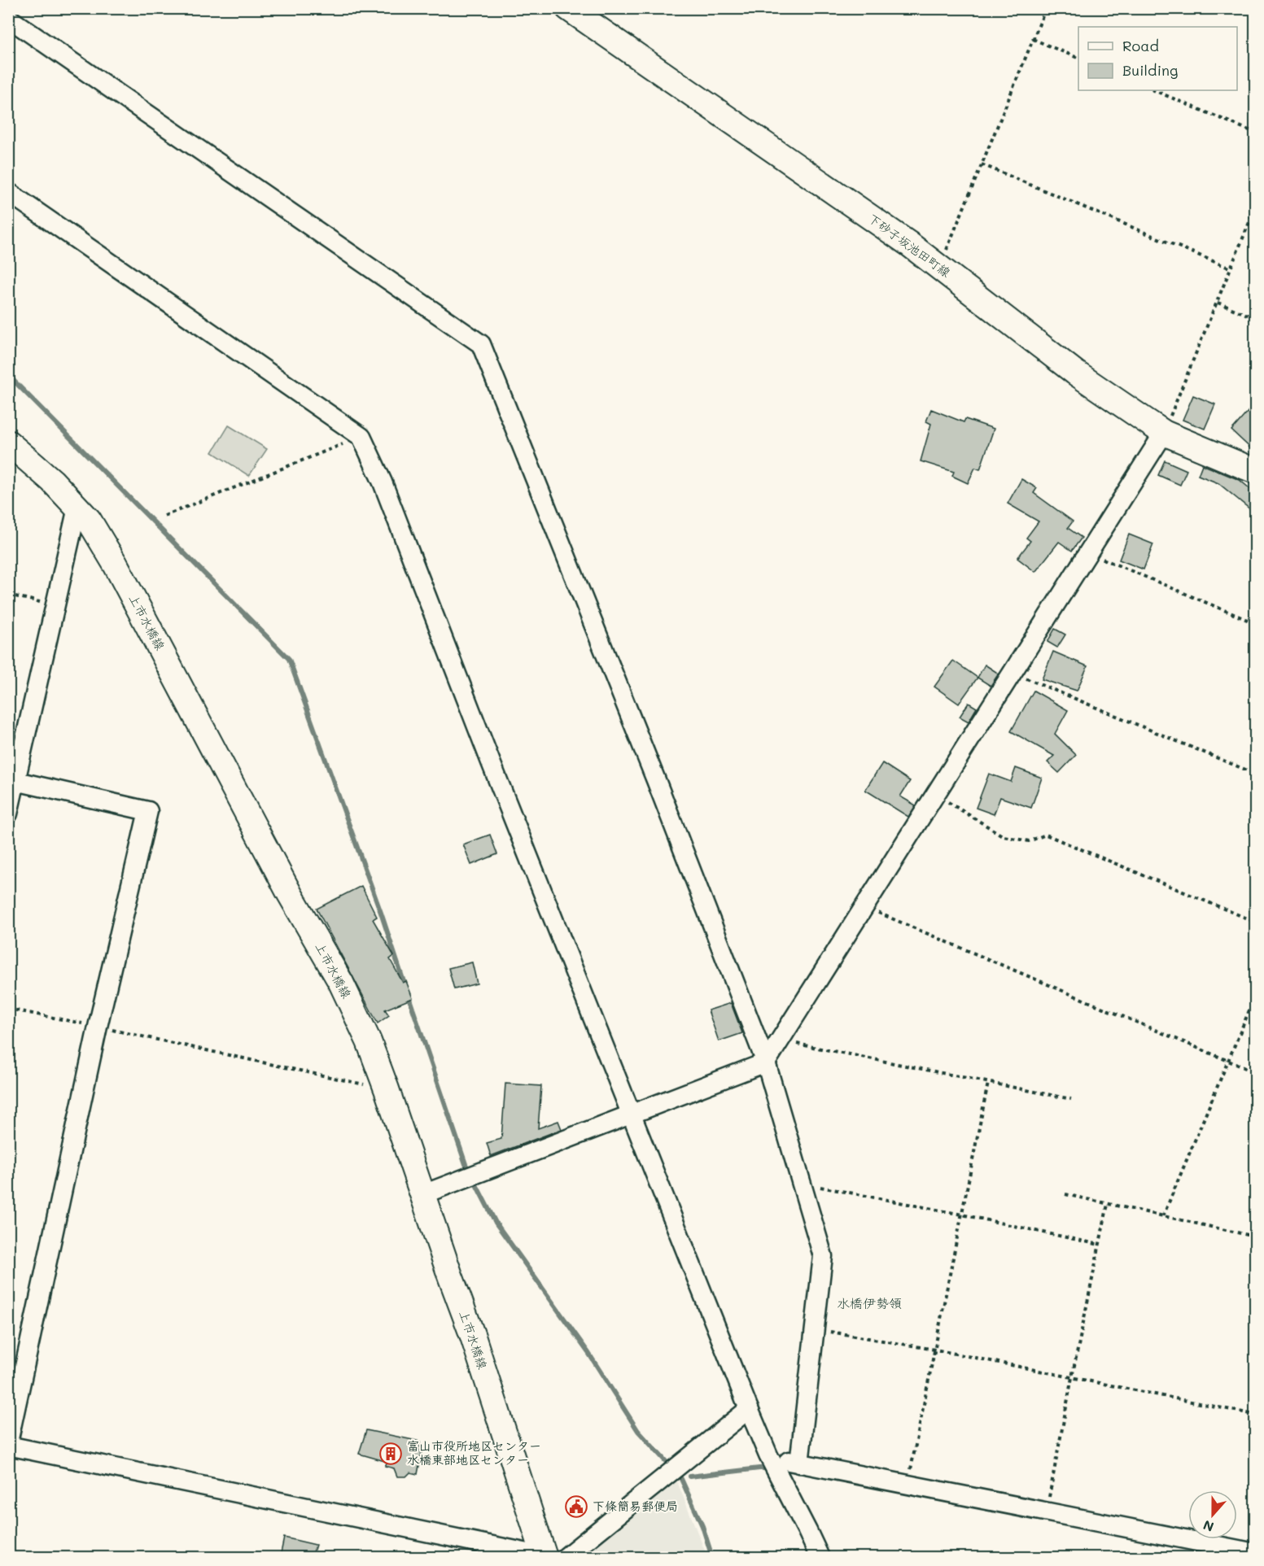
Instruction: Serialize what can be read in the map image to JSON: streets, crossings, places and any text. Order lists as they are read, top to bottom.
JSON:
{
  "streets": {
    "main road": ["下砂子坂池田町線", "上市水橋線"]
  },
  "districts": ["水橋伊勢領"],
  "places": {
    "building": ["富山市役所地区センター 水橋東部地区センター"],
    "public building": ["下條簡易郵便局"]
  },
  "legend": ["Road", "Building"],
  "north": "bottom"
}
